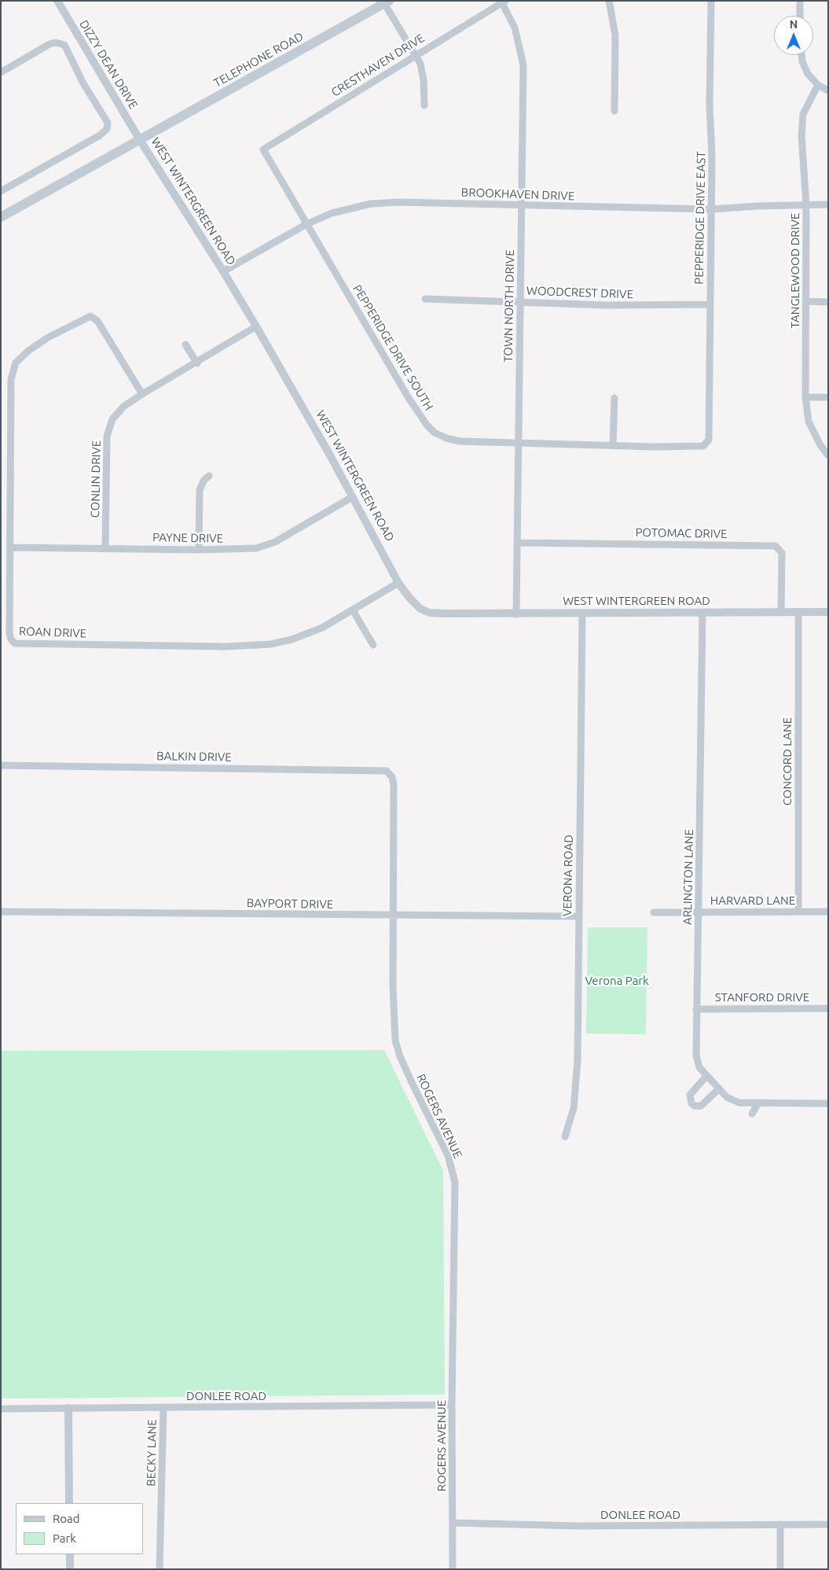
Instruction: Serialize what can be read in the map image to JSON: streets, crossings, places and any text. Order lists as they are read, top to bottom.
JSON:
{
  "streets": {
    "main road": ["TELEPHONE ROAD", "WEST WINTERGREEN ROAD"],
    "street": [
      "DIZZY DEAN DRIVE",
      "CRESTHAVEN DRIVE",
      "BROOKHAVEN DRIVE",
      "PEPPERIDGE DRIVE EAST",
      "TANGLEWOOD DRIVE",
      "WOODCREST DRIVE",
      "TOWN NORTH DRIVE",
      "PEPPERIDGE DRIVE SOUTH",
      "CONLIN DRIVE",
      "POTOMAC DRIVE",
      "PAYNE DRIVE",
      "ROAN DRIVE",
      "BALKIN DRIVE",
      "CONCORD LANE",
      "VERONA ROAD",
      "ARLINGTON LANE",
      "HARVARD LANE",
      "BAYPORT DRIVE",
      "STANFORD DRIVE",
      "ROGERS AVENUE",
      "DONLEE ROAD",
      "BECKY LANE"
    ]
  },
  "crossings": [
    ["TELEPHONE ROAD", "DIZZY DEAN DRIVE"],
    ["TELEPHONE ROAD", "WEST WINTERGREEN ROAD"],
    ["DIZZY DEAN DRIVE", "WEST WINTERGREEN ROAD"],
    ["CRESTHAVEN DRIVE", "TOWN NORTH DRIVE"],
    ["CRESTHAVEN DRIVE", "PEPPERIDGE DRIVE SOUTH"],
    ["BROOKHAVEN DRIVE", "WEST WINTERGREEN ROAD"],
    ["BROOKHAVEN DRIVE", "PEPPERIDGE DRIVE EAST"],
    ["BROOKHAVEN DRIVE", "TANGLEWOOD DRIVE"],
    ["BROOKHAVEN DRIVE", "TOWN NORTH DRIVE"],
    ["BROOKHAVEN DRIVE", "PEPPERIDGE DRIVE SOUTH"],
    ["WEST WINTERGREEN ROAD", "TOWN NORTH DRIVE"],
    ["WEST WINTERGREEN ROAD", "CONLIN DRIVE"],
    ["WEST WINTERGREEN ROAD", "POTOMAC DRIVE"],
    ["WEST WINTERGREEN ROAD", "PAYNE DRIVE"],
    ["WEST WINTERGREEN ROAD", "ROAN DRIVE"],
    ["WEST WINTERGREEN ROAD", "CONCORD LANE"],
    ["WEST WINTERGREEN ROAD", "VERONA ROAD"],
    ["WEST WINTERGREEN ROAD", "ARLINGTON LANE"],
    ["PEPPERIDGE DRIVE EAST", "WOODCREST DRIVE"],
    ["PEPPERIDGE DRIVE EAST", "PEPPERIDGE DRIVE SOUTH"],
    ["WOODCREST DRIVE", "TOWN NORTH DRIVE"],
    ["TOWN NORTH DRIVE", "PEPPERIDGE DRIVE SOUTH"],
    ["TOWN NORTH DRIVE", "POTOMAC DRIVE"],
    ["CONLIN DRIVE", "PAYNE DRIVE"],
    ["CONLIN DRIVE", "ROAN DRIVE"],
    ["PAYNE DRIVE", "ROAN DRIVE"],
    ["BALKIN DRIVE", "ROGERS AVENUE"],
    ["CONCORD LANE", "HARVARD LANE"],
    ["VERONA ROAD", "BAYPORT DRIVE"],
    ["ARLINGTON LANE", "HARVARD LANE"],
    ["ARLINGTON LANE", "STANFORD DRIVE"],
    ["BAYPORT DRIVE", "ROGERS AVENUE"],
    ["ROGERS AVENUE", "DONLEE ROAD"],
    ["DONLEE ROAD", "BECKY LANE"]
  ],
  "parks": ["Verona Park"],
  "legend": ["Road", "Park"],
  "north": "top"
}
